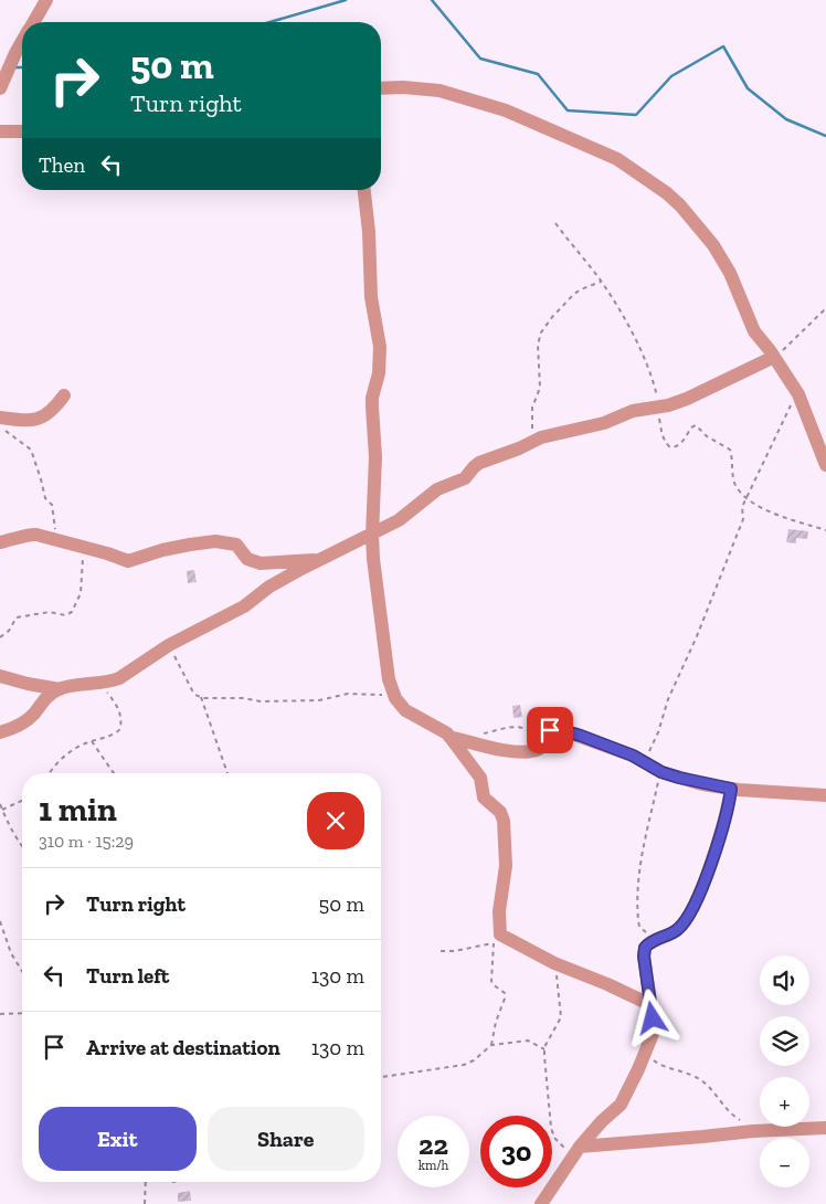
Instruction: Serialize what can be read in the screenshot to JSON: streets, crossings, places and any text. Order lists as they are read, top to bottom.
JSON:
{
  "page": {
    "turn": ["50 m", "Turn right"],
    "then": "Then",
    "heading": ["1 min", "310 m · 15:29"],
    "list": [
      {
        "name": "Turn right",
        "value": "50 m"
      },
      {
        "name": "Turn left",
        "value": "130 m"
      },
      {
        "name": "Arrive at destination",
        "value": "130 m"
      }
    ],
    "map_buttons": ["+", "−"],
    "buttons": ["Exit", "Share"],
    "speed": "22 km/h",
    "limit": "30"
  }
}
